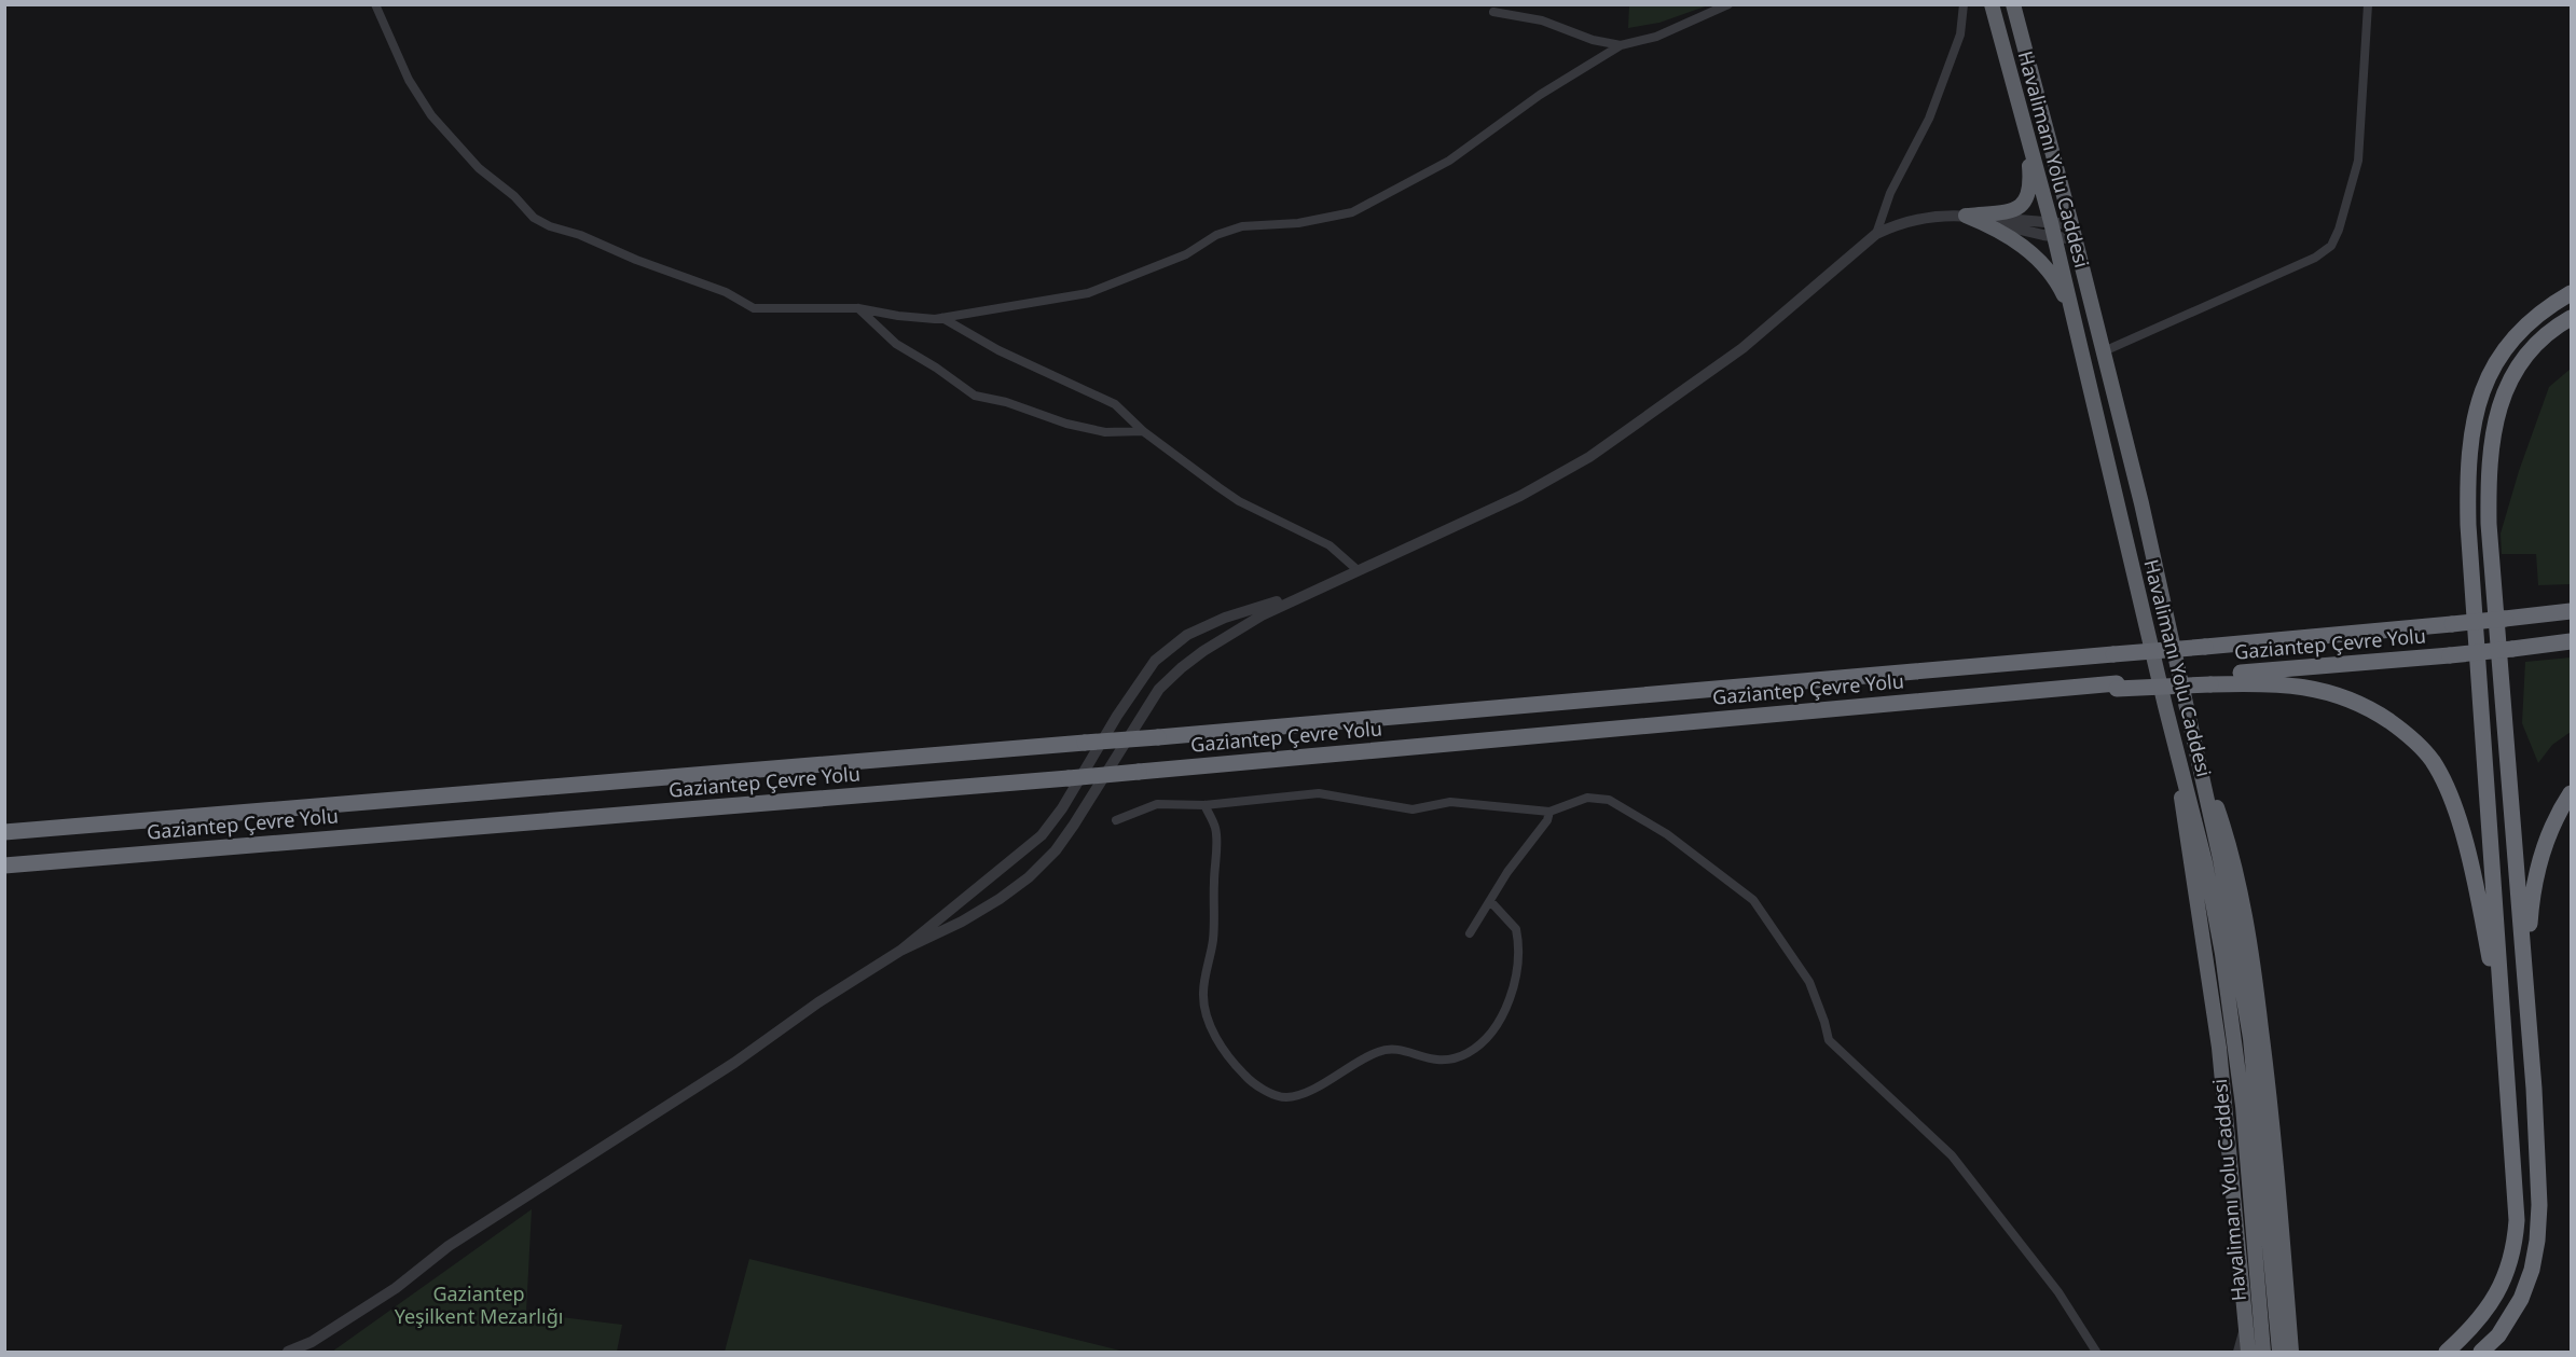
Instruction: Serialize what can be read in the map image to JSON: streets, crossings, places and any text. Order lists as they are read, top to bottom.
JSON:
{
  "streets": {
    "highway": ["Havalimanı Yolu Caddesi", "Gaziantep Çevre Yolu"]
  },
  "parks": ["Gaziantep Yeşilkent Mezarlığı"]
}
